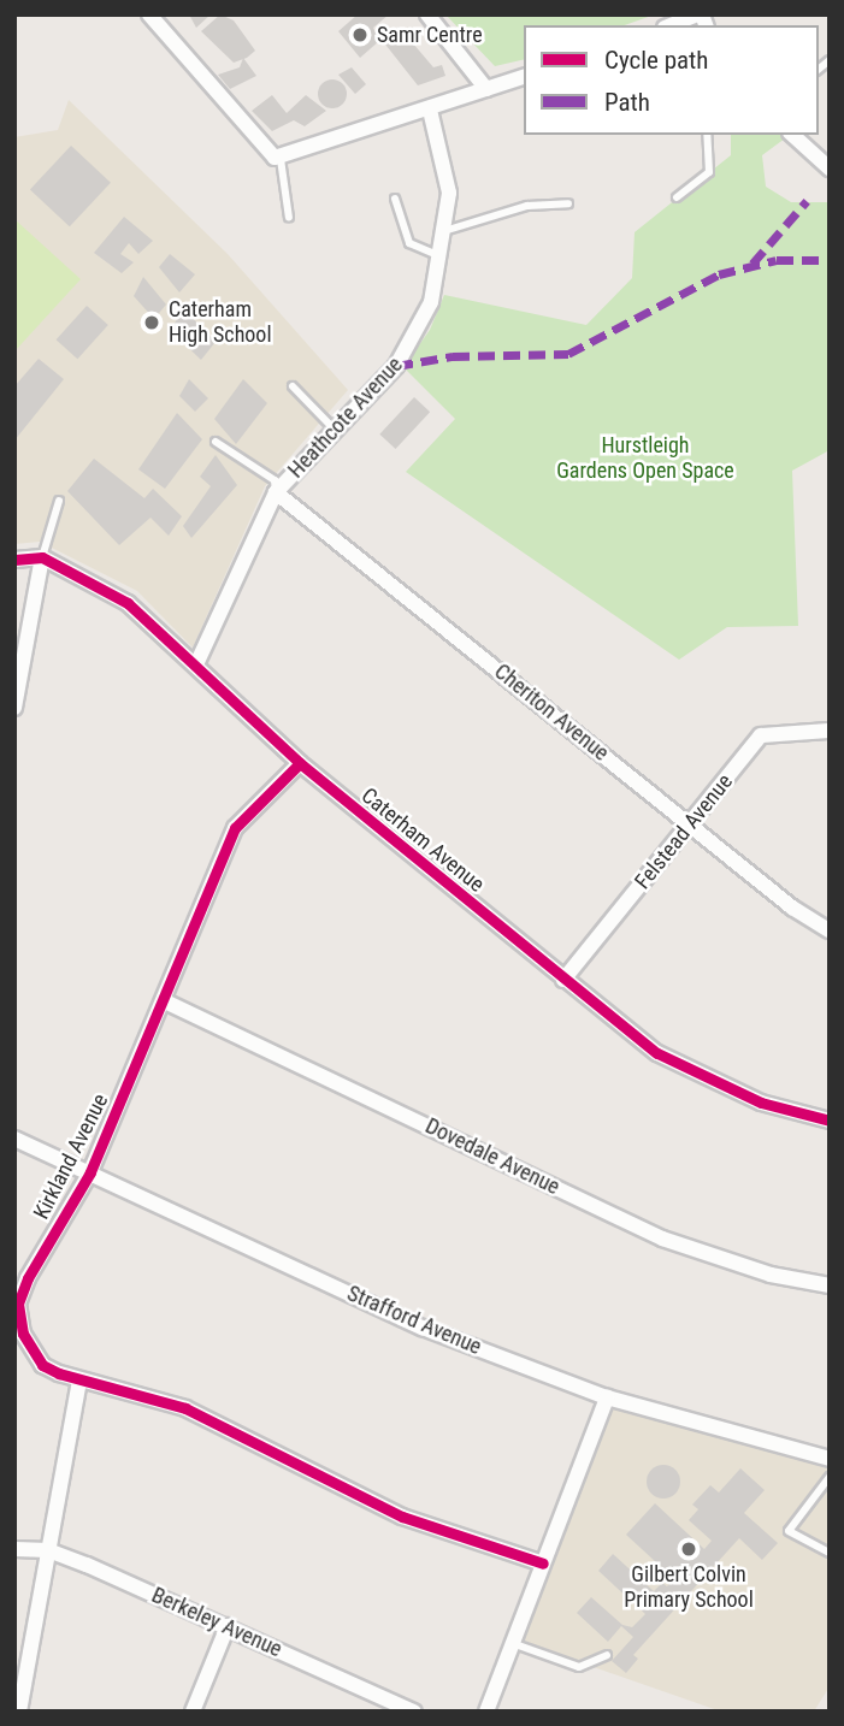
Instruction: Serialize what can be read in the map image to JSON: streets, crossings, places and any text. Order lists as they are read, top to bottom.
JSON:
{
  "streets": {
    "street": [
      "Heathcote Avenue",
      "Cheriton Avenue",
      "Felstead Avenue",
      "Caterham Avenue",
      "Kirkland Avenue",
      "Dovedale Avenue",
      "Strafford Avenue",
      "Berkeley Avenue"
    ]
  },
  "crossings": [
    ["Heathcote Avenue", "Cheriton Avenue"],
    ["Heathcote Avenue", "Caterham Avenue"],
    ["Cheriton Avenue", "Felstead Avenue"],
    ["Felstead Avenue", "Caterham Avenue"],
    ["Caterham Avenue", "Kirkland Avenue"],
    ["Kirkland Avenue", "Dovedale Avenue"],
    ["Kirkland Avenue", "Strafford Avenue"]
  ],
  "parks": ["Hurstleigh Gardens Open Space"],
  "places": ["Samr Centre", "Caterham High School", "Gilbert Colvin Primary School"],
  "legend": ["Cycle path", "Path"]
}
